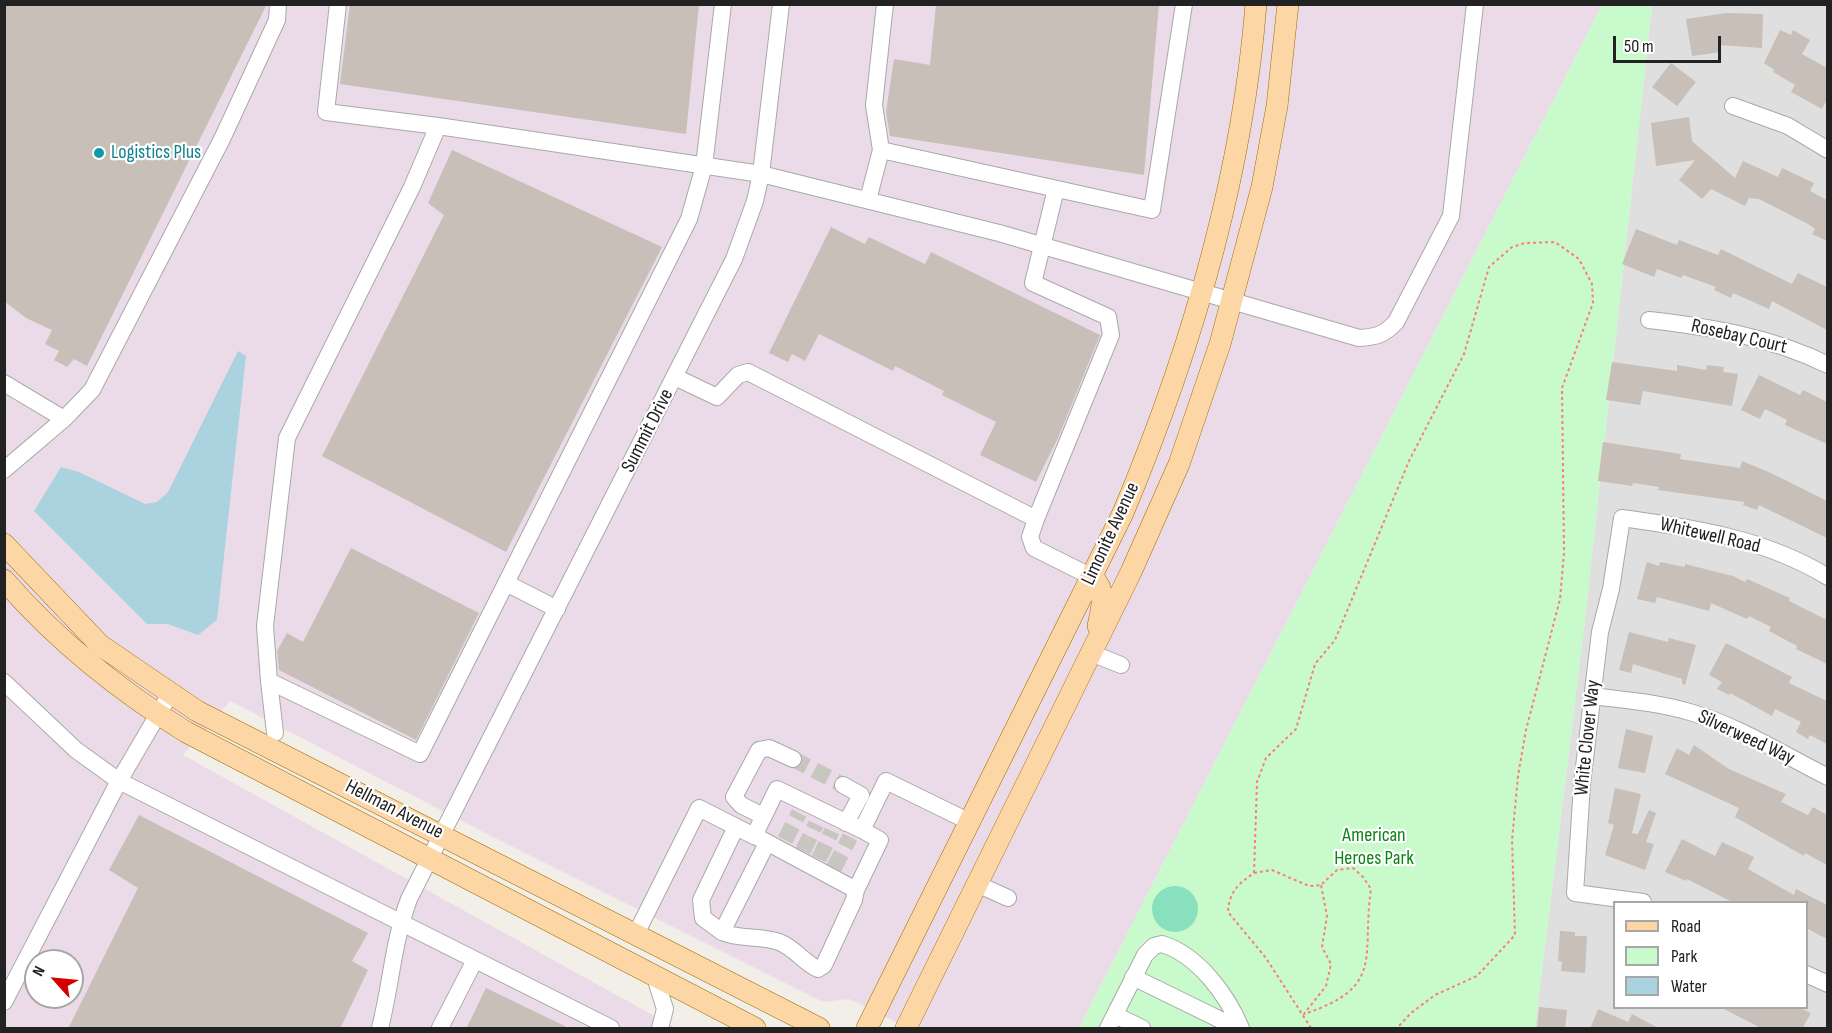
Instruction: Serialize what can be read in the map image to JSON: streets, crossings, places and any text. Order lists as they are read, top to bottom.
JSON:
{
  "streets": {
    "main road": ["Limonite Avenue", "Hellman Avenue"],
    "street": [
      "Rosebay Court",
      "Summit Drive",
      "Whitewell Road",
      "White Clover Way",
      "Silverweed Way"
    ]
  },
  "crossings": [
    ["Summit Drive", "Hellman Avenue"],
    ["Whitewell Road", "White Clover Way"],
    ["White Clover Way", "Silverweed Way"]
  ],
  "parks": ["American Heroes Park"],
  "places": ["Logistics Plus"],
  "legend": ["Road", "Park", "Water"],
  "scale_bar": "50 m",
  "north": "top left"
}
